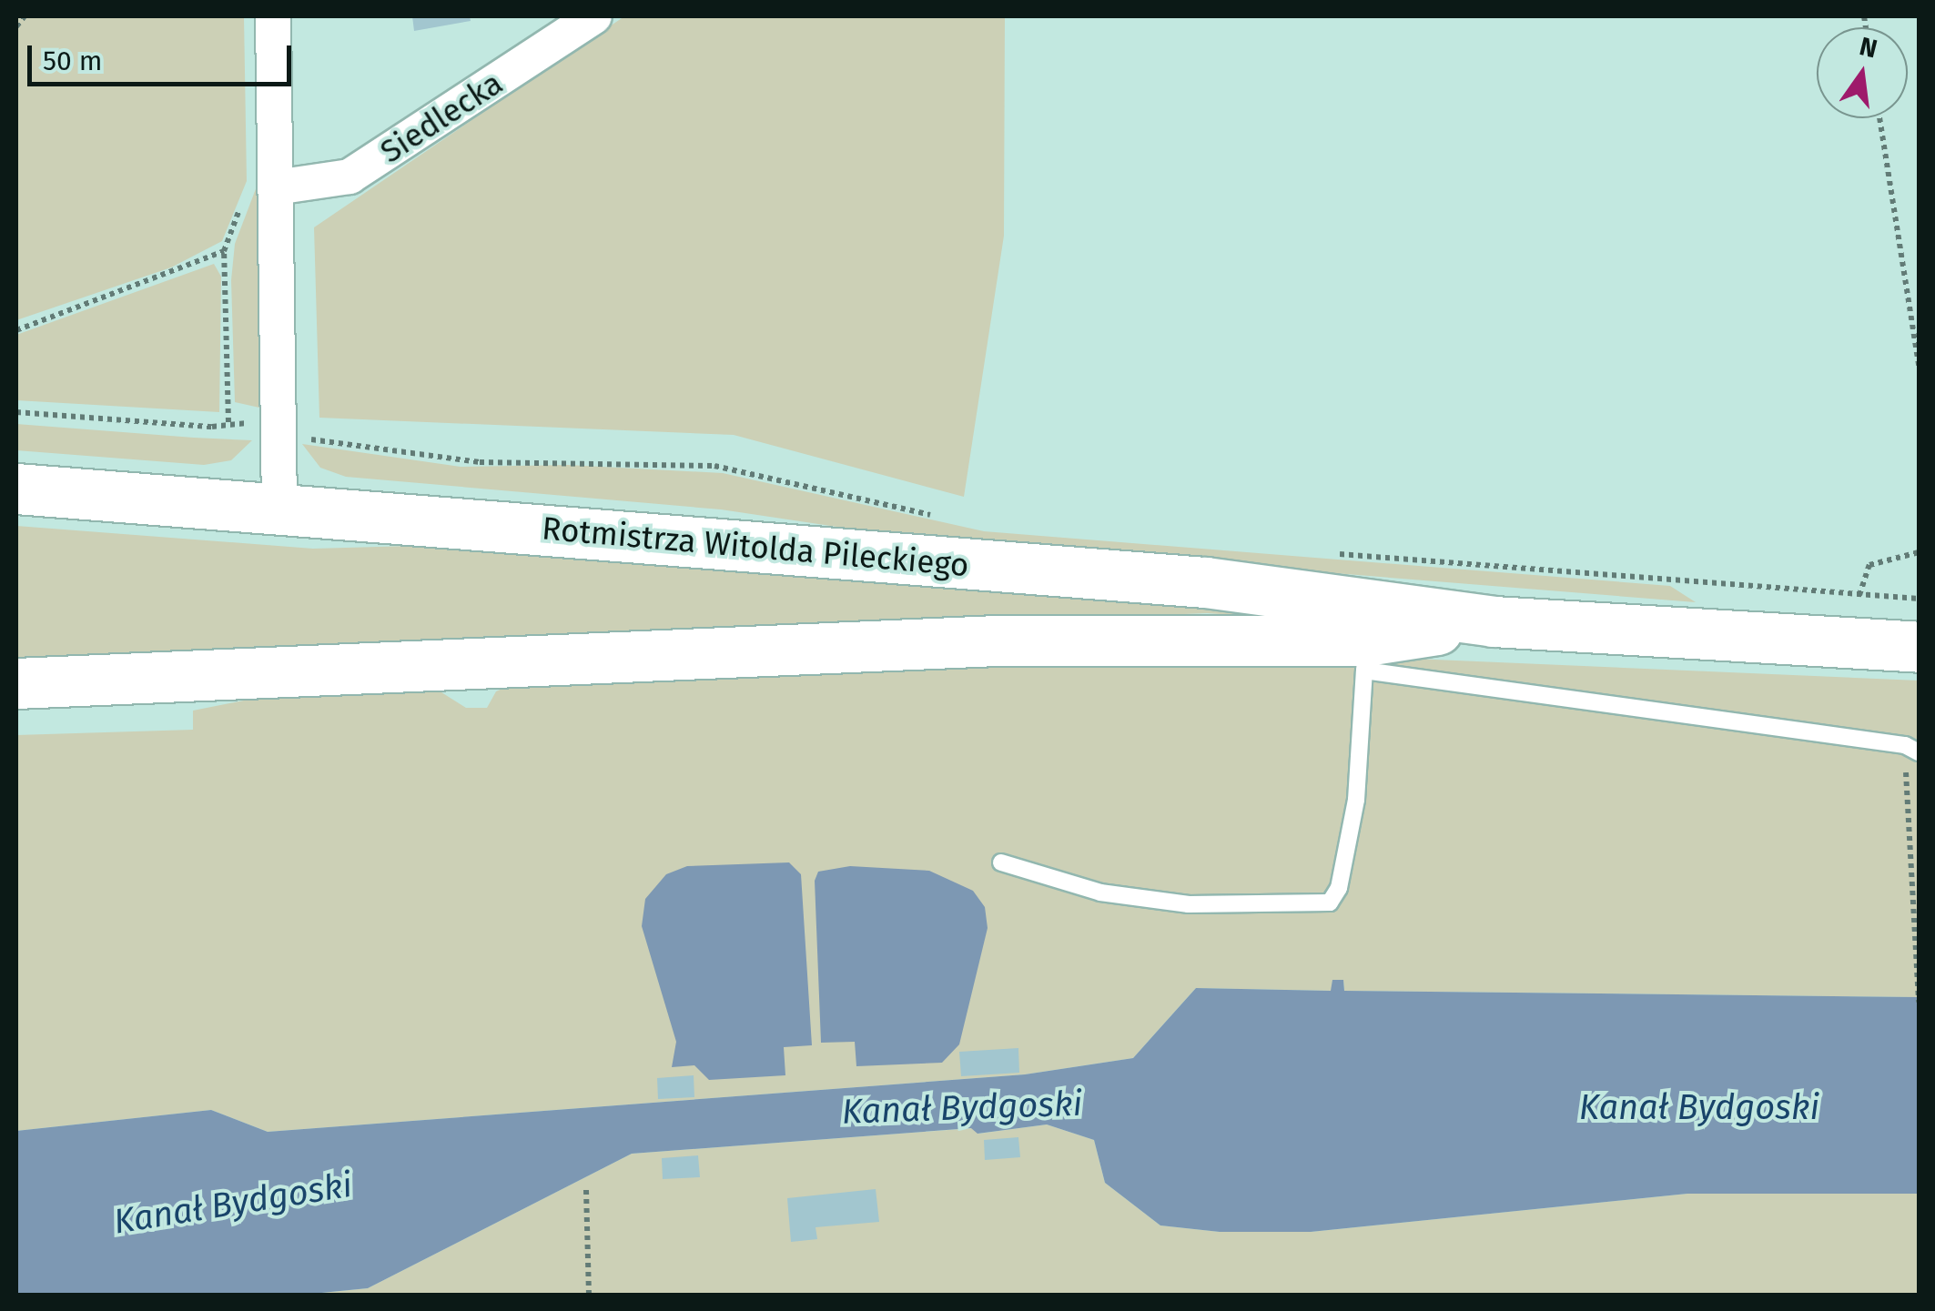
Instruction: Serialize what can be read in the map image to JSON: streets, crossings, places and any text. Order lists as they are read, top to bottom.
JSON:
{
  "streets": {
    "main road": ["Rotmistrza Witolda Pileckiego"],
    "street": ["Siedlecka"]
  },
  "water": ["Kanał Bydgoski"],
  "scale_bar": "50 m",
  "north": "top"
}
